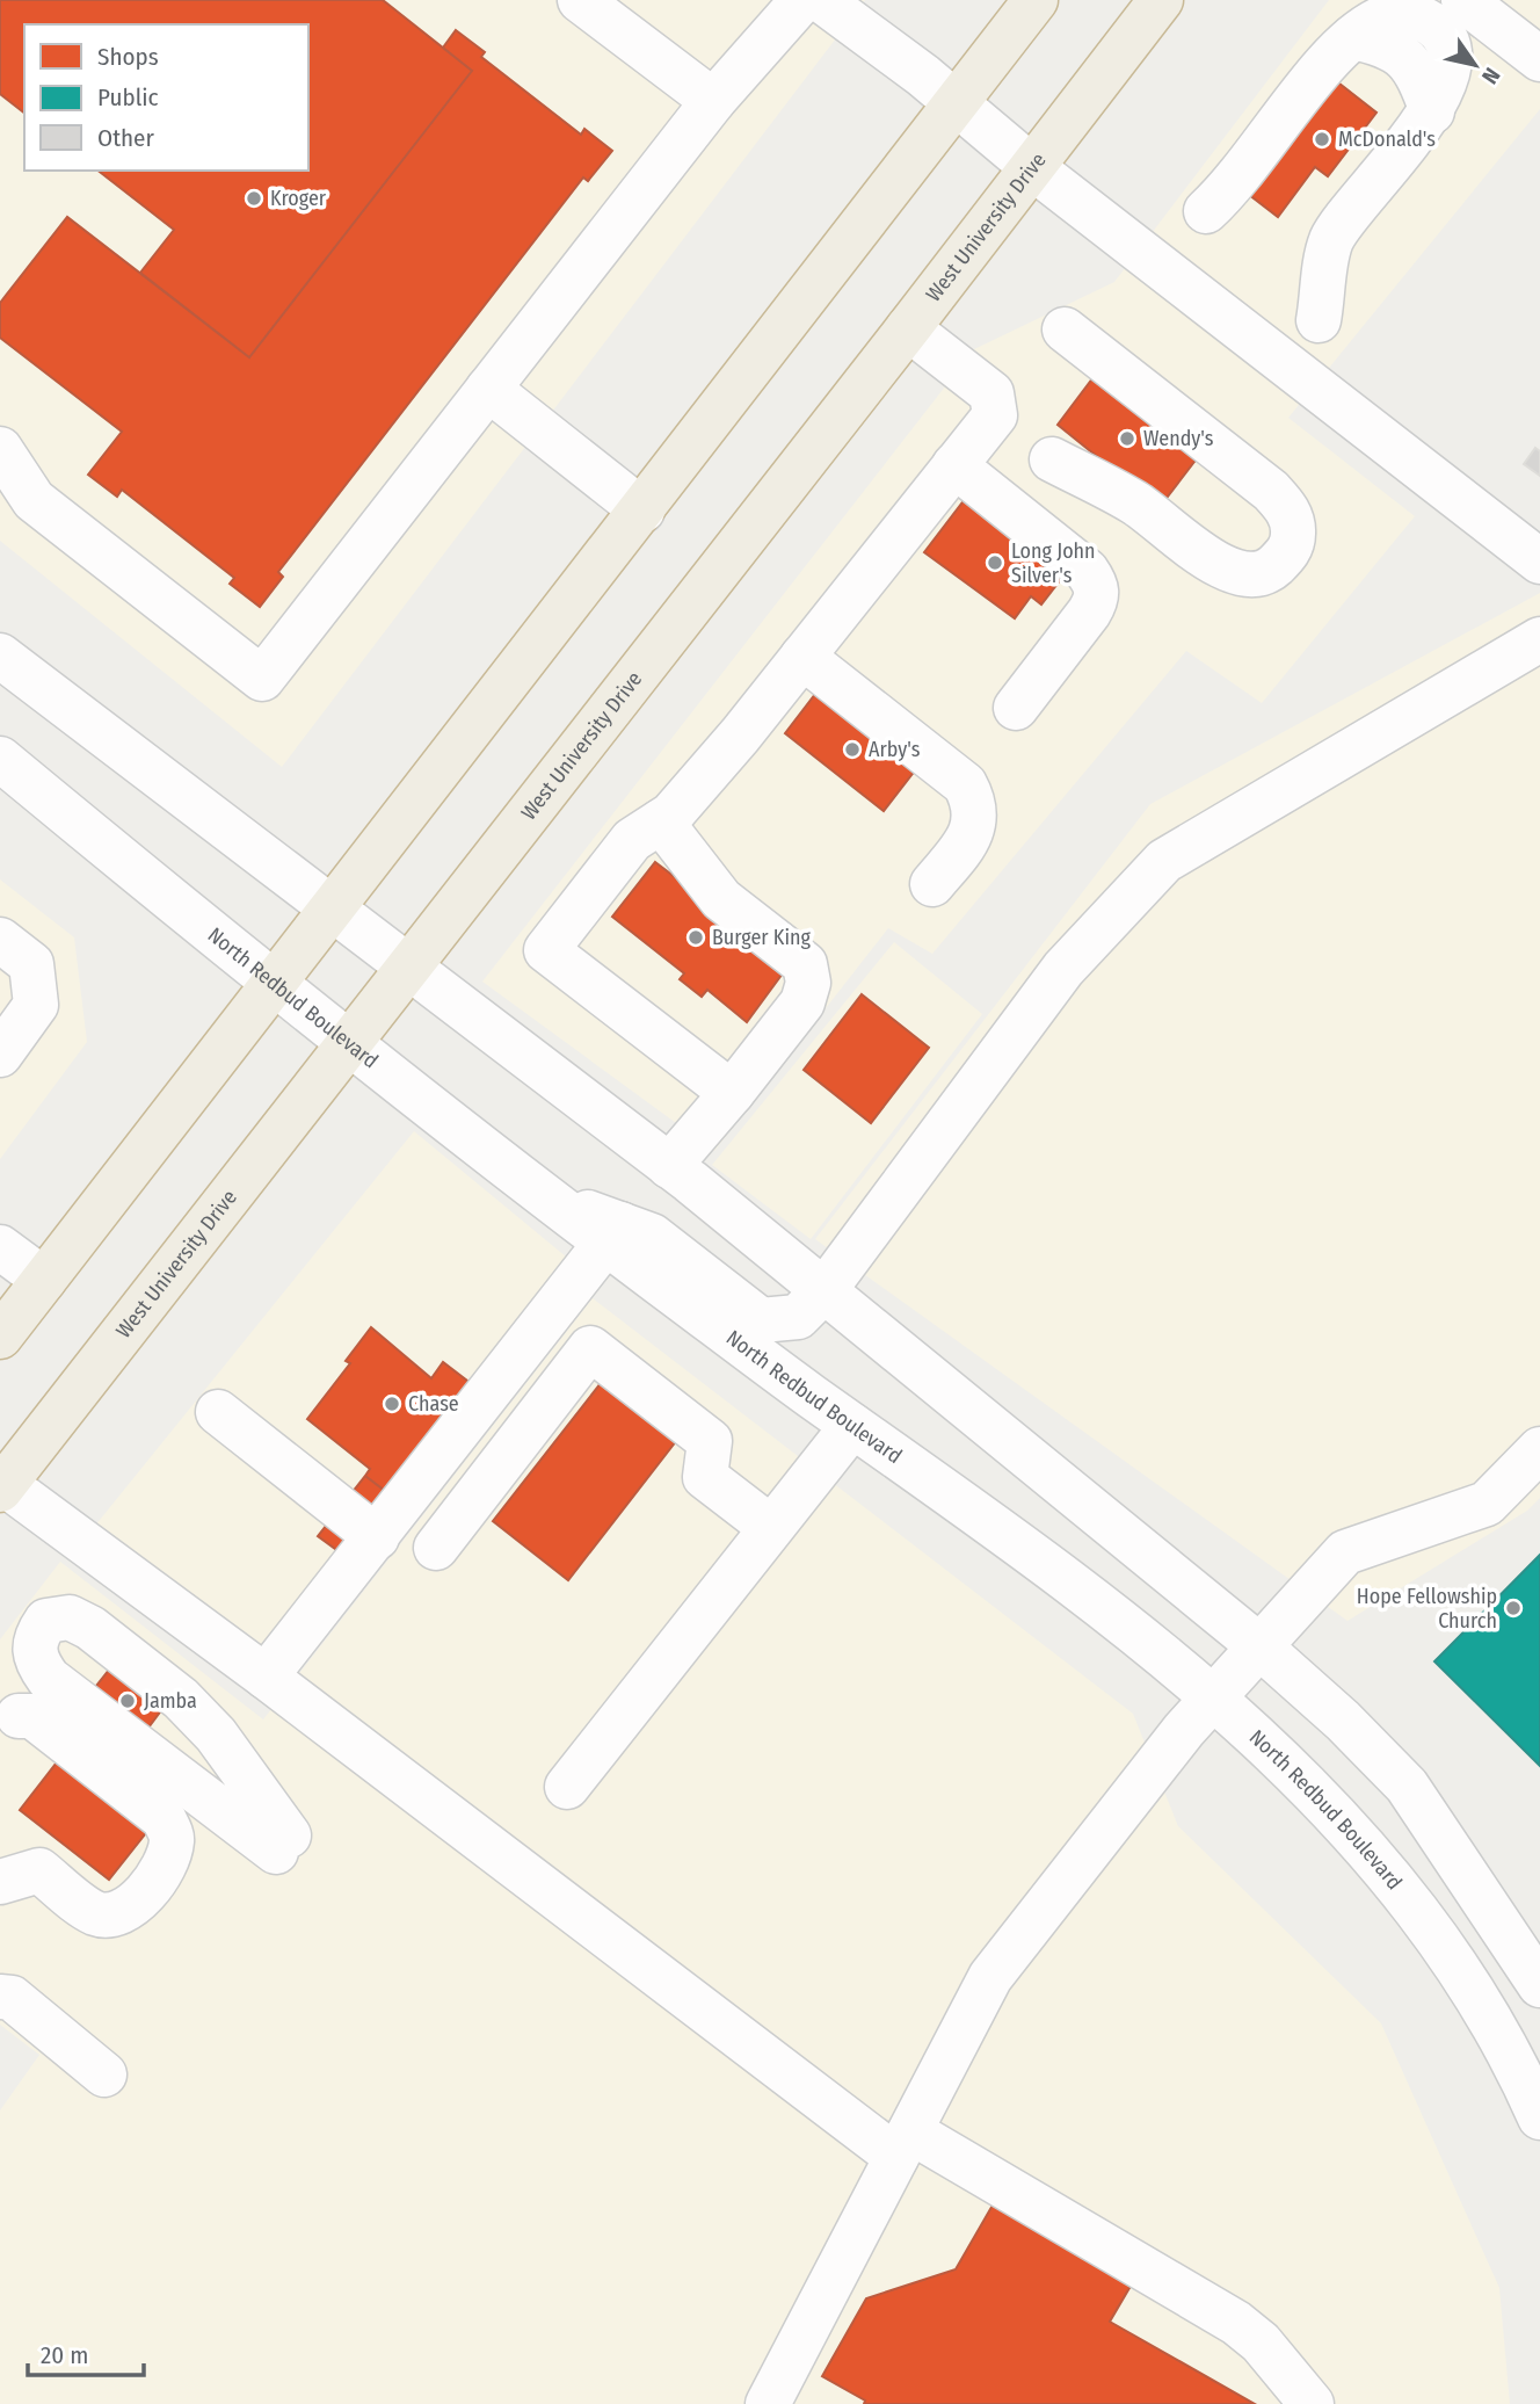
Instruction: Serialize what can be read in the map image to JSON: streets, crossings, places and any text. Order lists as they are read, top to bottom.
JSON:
{
  "streets": {
    "highway": ["West University Drive"],
    "street": ["North Redbud Boulevard"]
  },
  "crossings": [
    ["West University Drive", "North Redbud Boulevard"]
  ],
  "places": [
    "McDonald's",
    "Kroger",
    "Wendy's",
    "Long John Silver's",
    "Arby's",
    "Burger King",
    "Chase",
    "Hope Fellowship Church",
    "Jamba"
  ],
  "legend": ["Shops", "Public", "Other"],
  "scale_bar": "20 m",
  "north": "bottom right"
}
